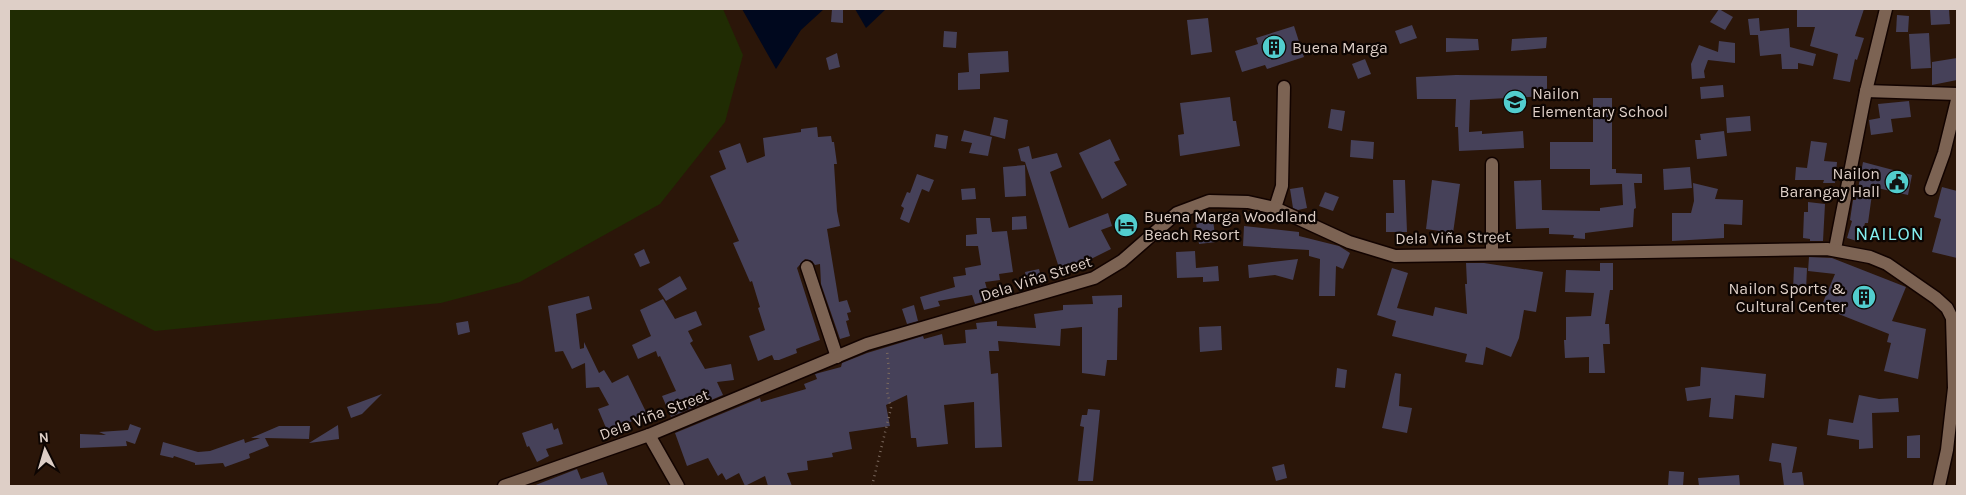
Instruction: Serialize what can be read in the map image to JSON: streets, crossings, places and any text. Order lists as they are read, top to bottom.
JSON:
{
  "streets": {
    "street": ["Dela Viña Street"]
  },
  "districts": ["NAILON"],
  "places": {
    "building": ["Buena Marga", "Nailon Sports & Cultural Center"],
    "school or university": ["Nailon Elementary School"],
    "public building": ["Nailon Barangay Hall"],
    "hotel": ["Buena Marga Woodland Beach Resort"]
  },
  "north": "top"
}
